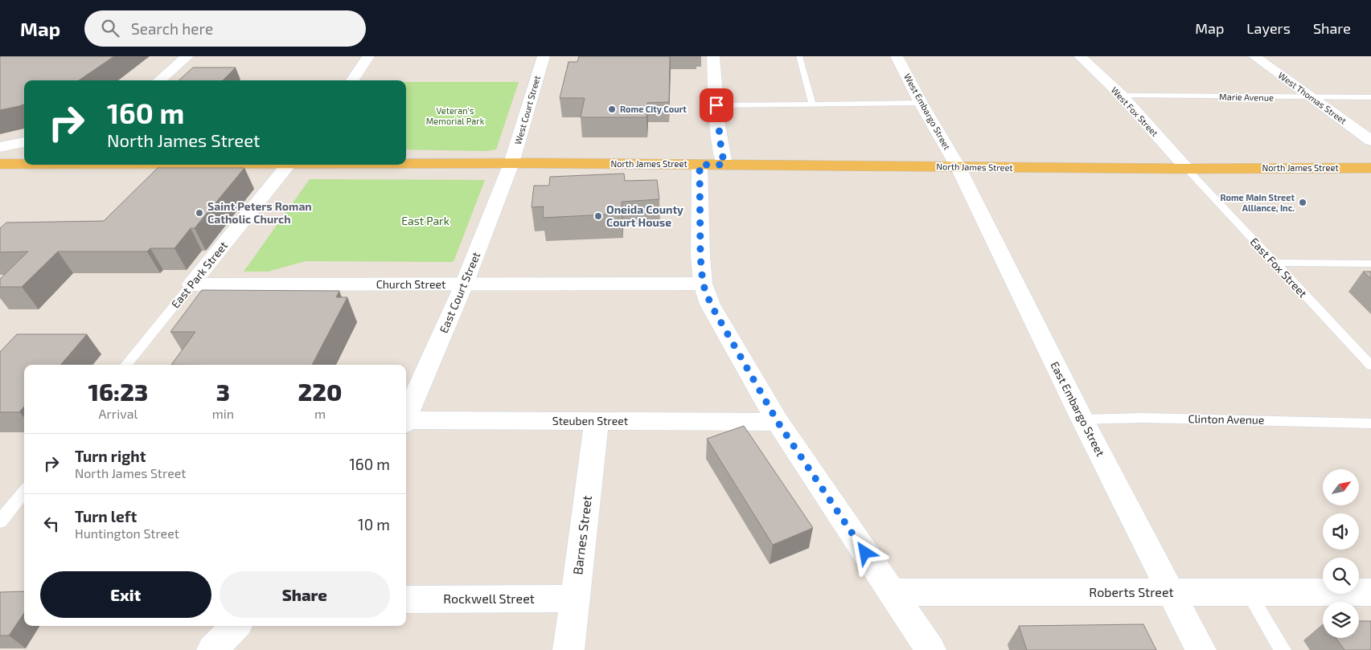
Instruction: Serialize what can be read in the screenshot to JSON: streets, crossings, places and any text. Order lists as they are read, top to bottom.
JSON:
{
  "streets": {
    "main road": ["North James Street"],
    "street": [
      "West Thomas Street",
      "West Court Street",
      "West Embargo Street",
      "West Fox Street",
      "East Park Street",
      "Church Street",
      "East Court Street",
      "East Embargo Street",
      "Steuben Street",
      "Barnes Street",
      "Roberts Street",
      "Rockwell Street"
    ],
    "lane": ["Marie Avenue", "East Fox Street", "Clinton Avenue"]
  },
  "crossings": [
    ["Marie Avenue", "West Thomas Street"],
    ["Marie Avenue", "West Fox Street"],
    ["West Court Street", "North James Street"],
    ["West Court Street", "East Court Street"],
    ["West Embargo Street", "North James Street"],
    ["West Embargo Street", "East Embargo Street"],
    ["West Fox Street", "North James Street"],
    ["West Fox Street", "East Fox Street"],
    ["North James Street", "East Fox Street"],
    ["North James Street", "East Court Street"],
    ["North James Street", "East Embargo Street"],
    ["East Park Street", "Church Street"],
    ["Church Street", "East Court Street"],
    ["East Embargo Street", "Clinton Avenue"],
    ["East Embargo Street", "Roberts Street"],
    ["Steuben Street", "Barnes Street"],
    ["Barnes Street", "Rockwell Street"]
  ],
  "parks": ["Veteran's Memorial Park", "East Park"],
  "places": [
    "Rome City Court",
    "Rome Main Street Alliance, Inc.",
    "Saint Peters Roman Catholic Church",
    "Oneida County Court House"
  ],
  "north": "top right",
  "page": {
    "header": "Map",
    "search": "Search here",
    "nav": ["Map", "Layers", "Share"],
    "turn": ["160 m", "North James Street"],
    "eta": [
      "16:23",
      "Arrival",
      "3",
      "min",
      "220",
      "m"
    ],
    "list": [
      {
        "name": "Turn right",
        "note": "North James Street",
        "value": "160 m"
      },
      {
        "name": "Turn left",
        "note": "Huntington Street",
        "value": "10 m"
      }
    ],
    "buttons": ["Exit", "Share"]
  }
}
